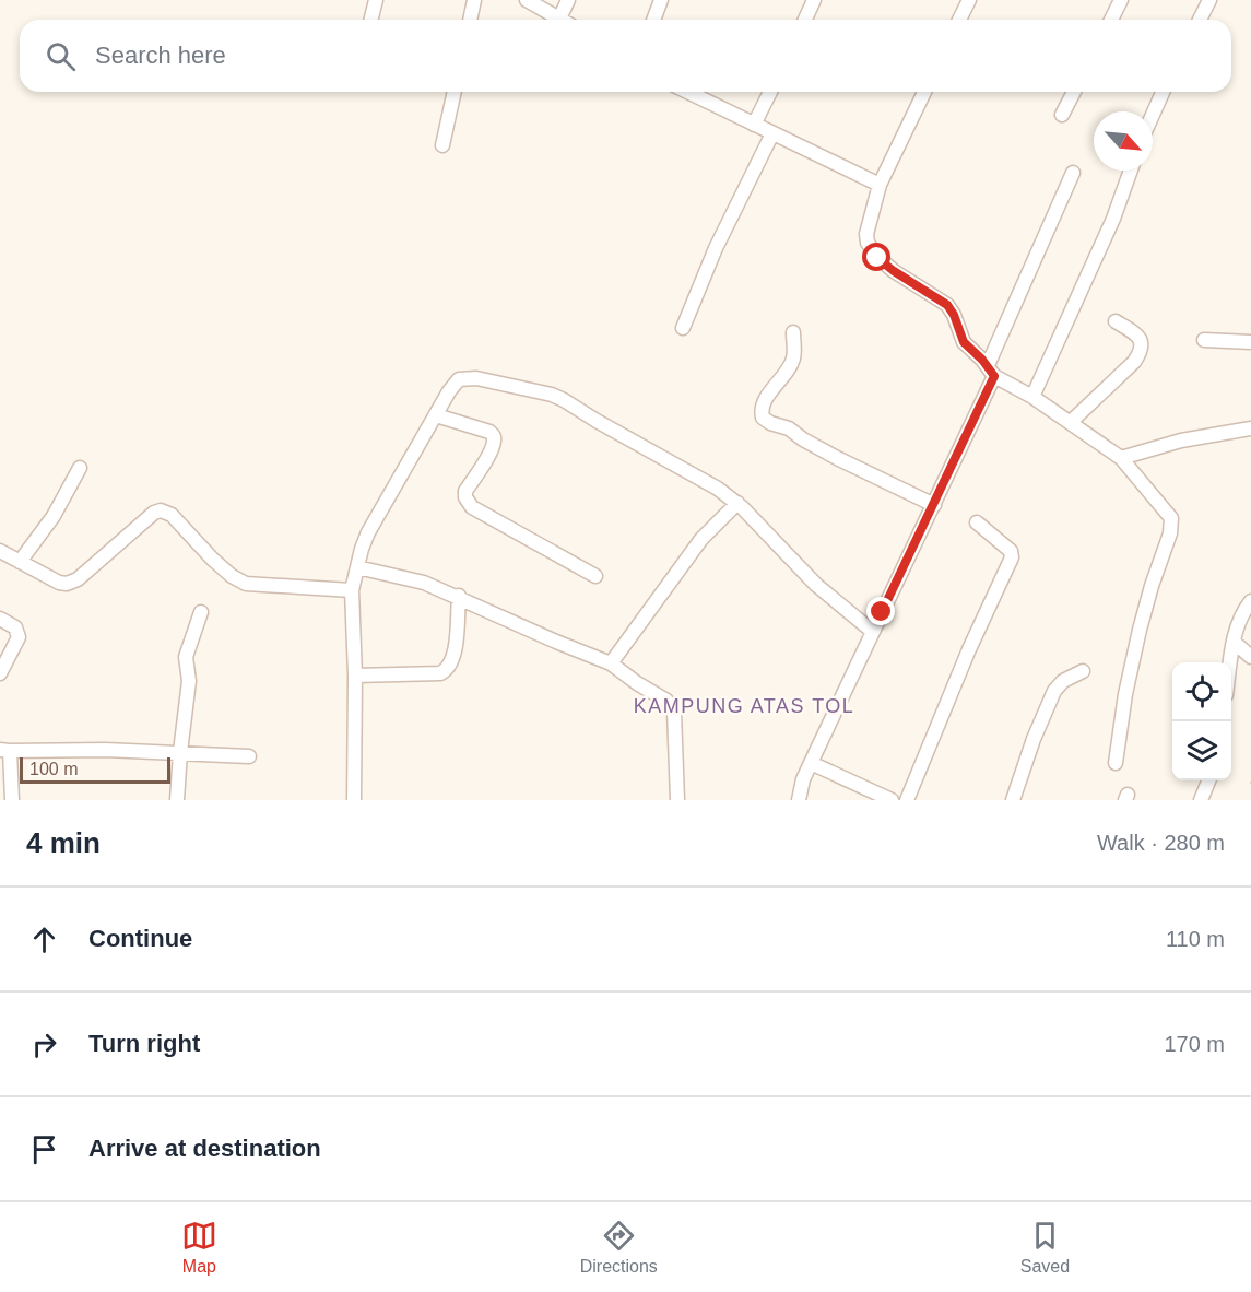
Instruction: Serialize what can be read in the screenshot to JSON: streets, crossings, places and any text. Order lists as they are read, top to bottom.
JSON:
{
  "districts": ["KAMPUNG ATAS TOL"],
  "scale_bar": "100 m",
  "north": "bottom right",
  "page": {
    "search": "Search here",
    "scale": "100 m",
    "heading": ["4 min", "Walk · 280 m"],
    "list": [
      ["Continue", "110 m"],
      ["Turn right", "170 m"],
      "Arrive at destination"
    ],
    "nav": ["Map", "Directions", "Saved"]
  }
}
